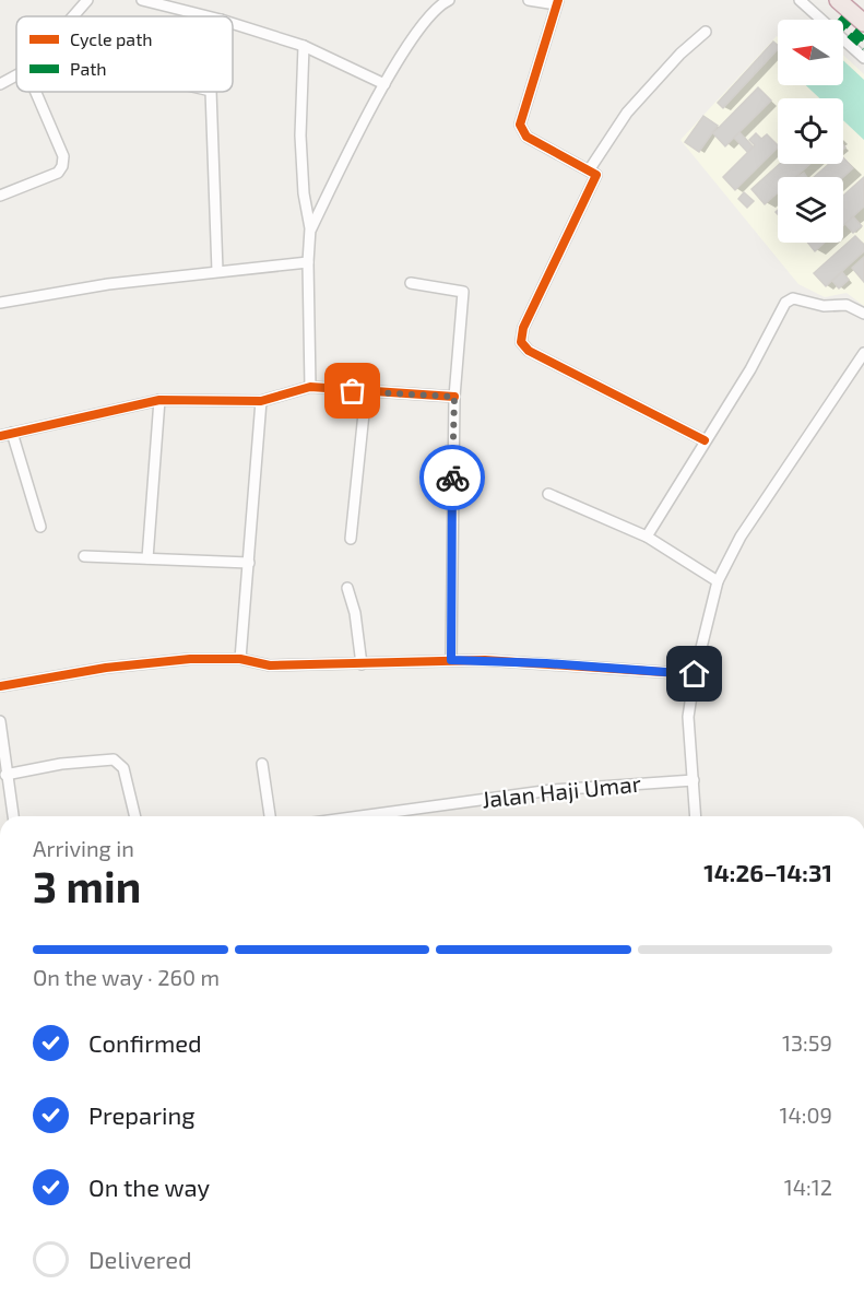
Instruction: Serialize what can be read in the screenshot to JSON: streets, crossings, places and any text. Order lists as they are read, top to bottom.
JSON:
{
  "streets": {
    "street": ["Jalan Haji Umar"]
  },
  "legend": ["Cycle path", "Path"],
  "north": "left",
  "page": {
    "heading": ["3 min", "Arriving in", "14:26–14:31"],
    "bar": "On the way · 260 m",
    "list": [
      ["Confirmed", "13:59"],
      ["Preparing", "14:09"],
      ["On the way", "14:12"],
      "Delivered"
    ]
  }
}
